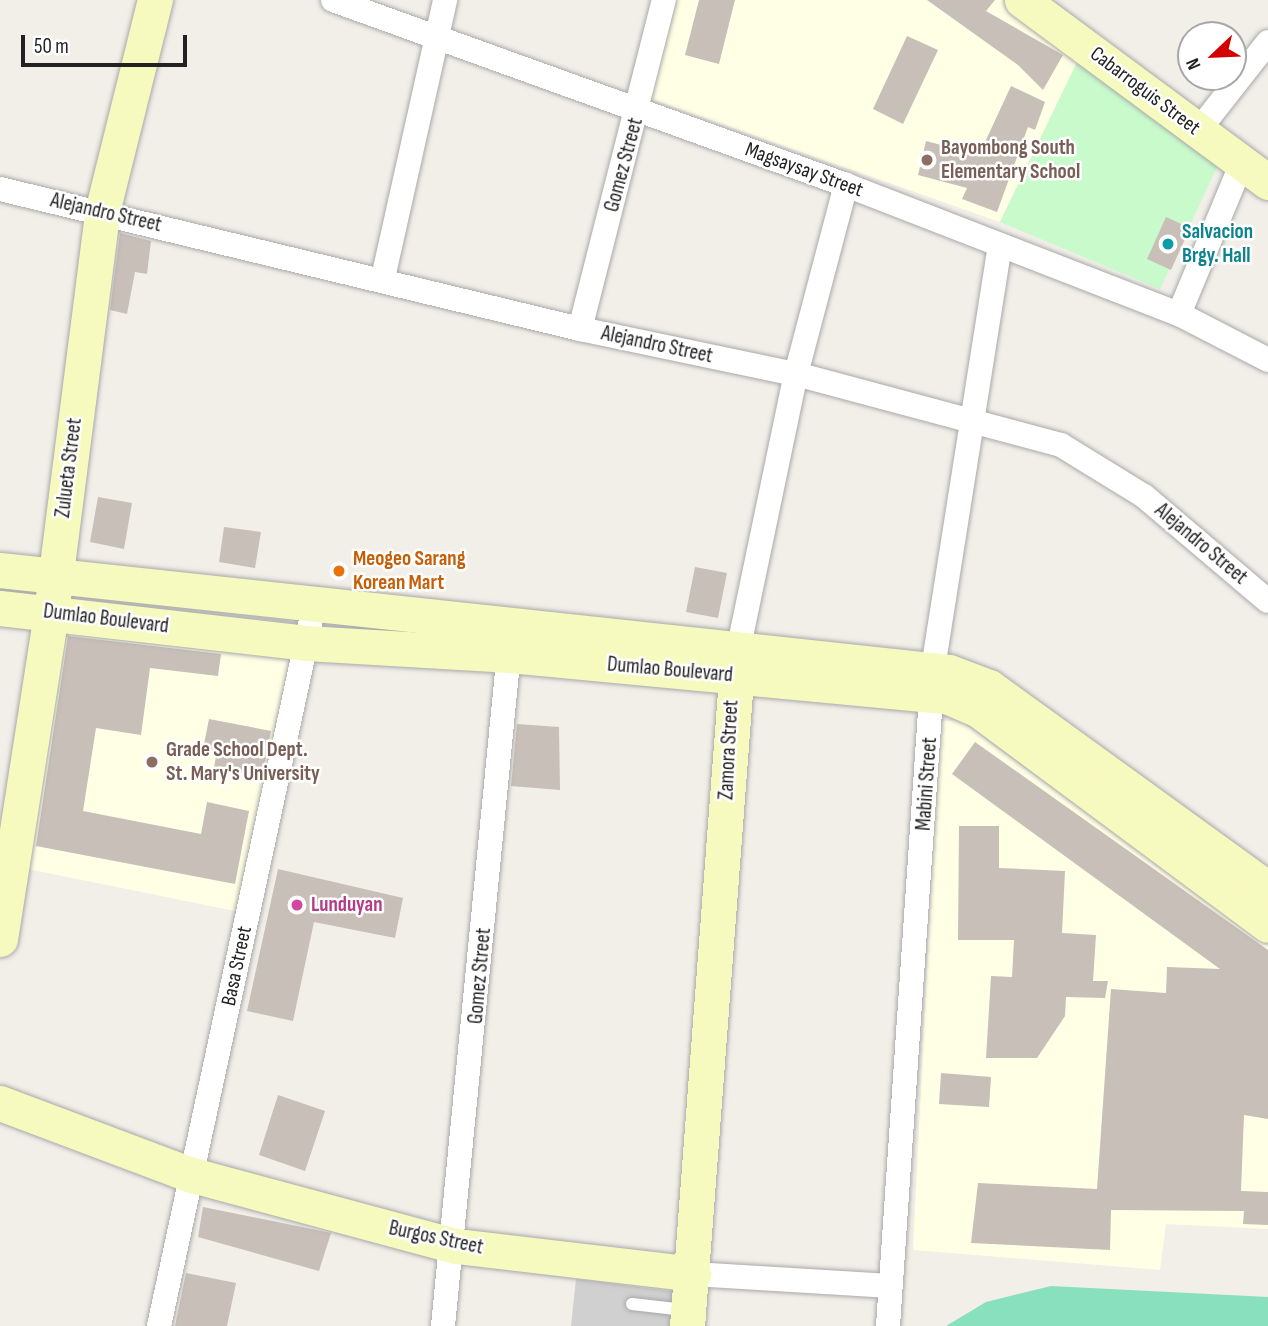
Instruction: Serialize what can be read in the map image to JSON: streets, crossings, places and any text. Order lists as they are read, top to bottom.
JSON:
{
  "streets": {
    "street": [
      "Cabarroguis Street",
      "Gomez Street",
      "Magsaysay Street",
      "Alejandro Street",
      "Zulueta Street",
      "Dumlao Boulevard",
      "Zamora Street",
      "Mabini Street",
      "Basa Street",
      "Burgos Street"
    ]
  },
  "crossings": [
    ["Gomez Street", "Magsaysay Street"],
    ["Gomez Street", "Alejandro Street"],
    ["Gomez Street", "Dumlao Boulevard"],
    ["Gomez Street", "Burgos Street"],
    ["Magsaysay Street", "Zamora Street"],
    ["Magsaysay Street", "Mabini Street"],
    ["Alejandro Street", "Zulueta Street"],
    ["Alejandro Street", "Zamora Street"],
    ["Alejandro Street", "Mabini Street"],
    ["Zulueta Street", "Dumlao Boulevard"],
    ["Dumlao Boulevard", "Zamora Street"],
    ["Dumlao Boulevard", "Mabini Street"],
    ["Dumlao Boulevard", "Basa Street"],
    ["Zamora Street", "Burgos Street"],
    ["Mabini Street", "Burgos Street"],
    ["Basa Street", "Burgos Street"]
  ],
  "places": [
    "Bayombong South Elementary School",
    "Salvacion Brgy. Hall",
    "Meogeo Sarang Korean Mart",
    "Grade School Dept. St. Mary's University",
    "Lunduyan"
  ],
  "scale_bar": "50 m",
  "north": "bottom left"
}
